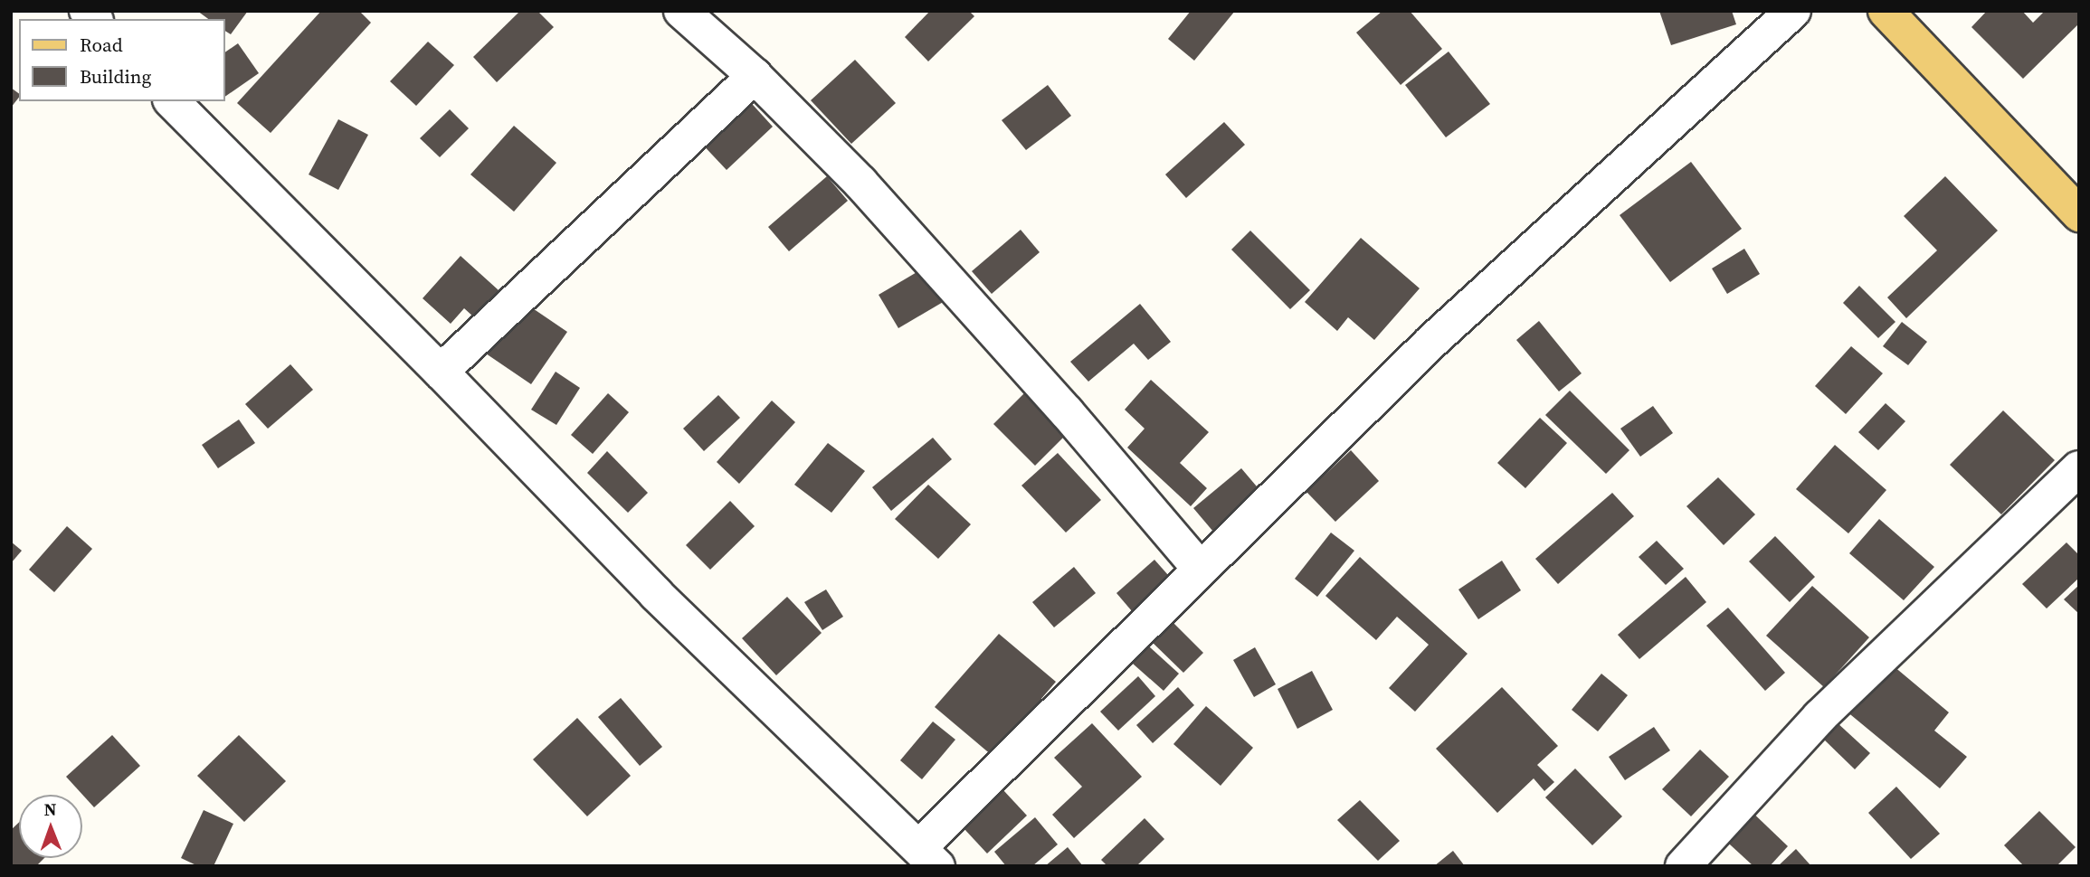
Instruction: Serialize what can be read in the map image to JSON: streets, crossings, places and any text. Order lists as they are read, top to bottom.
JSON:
{
  "legend": ["Road", "Building"],
  "north": "top"
}
